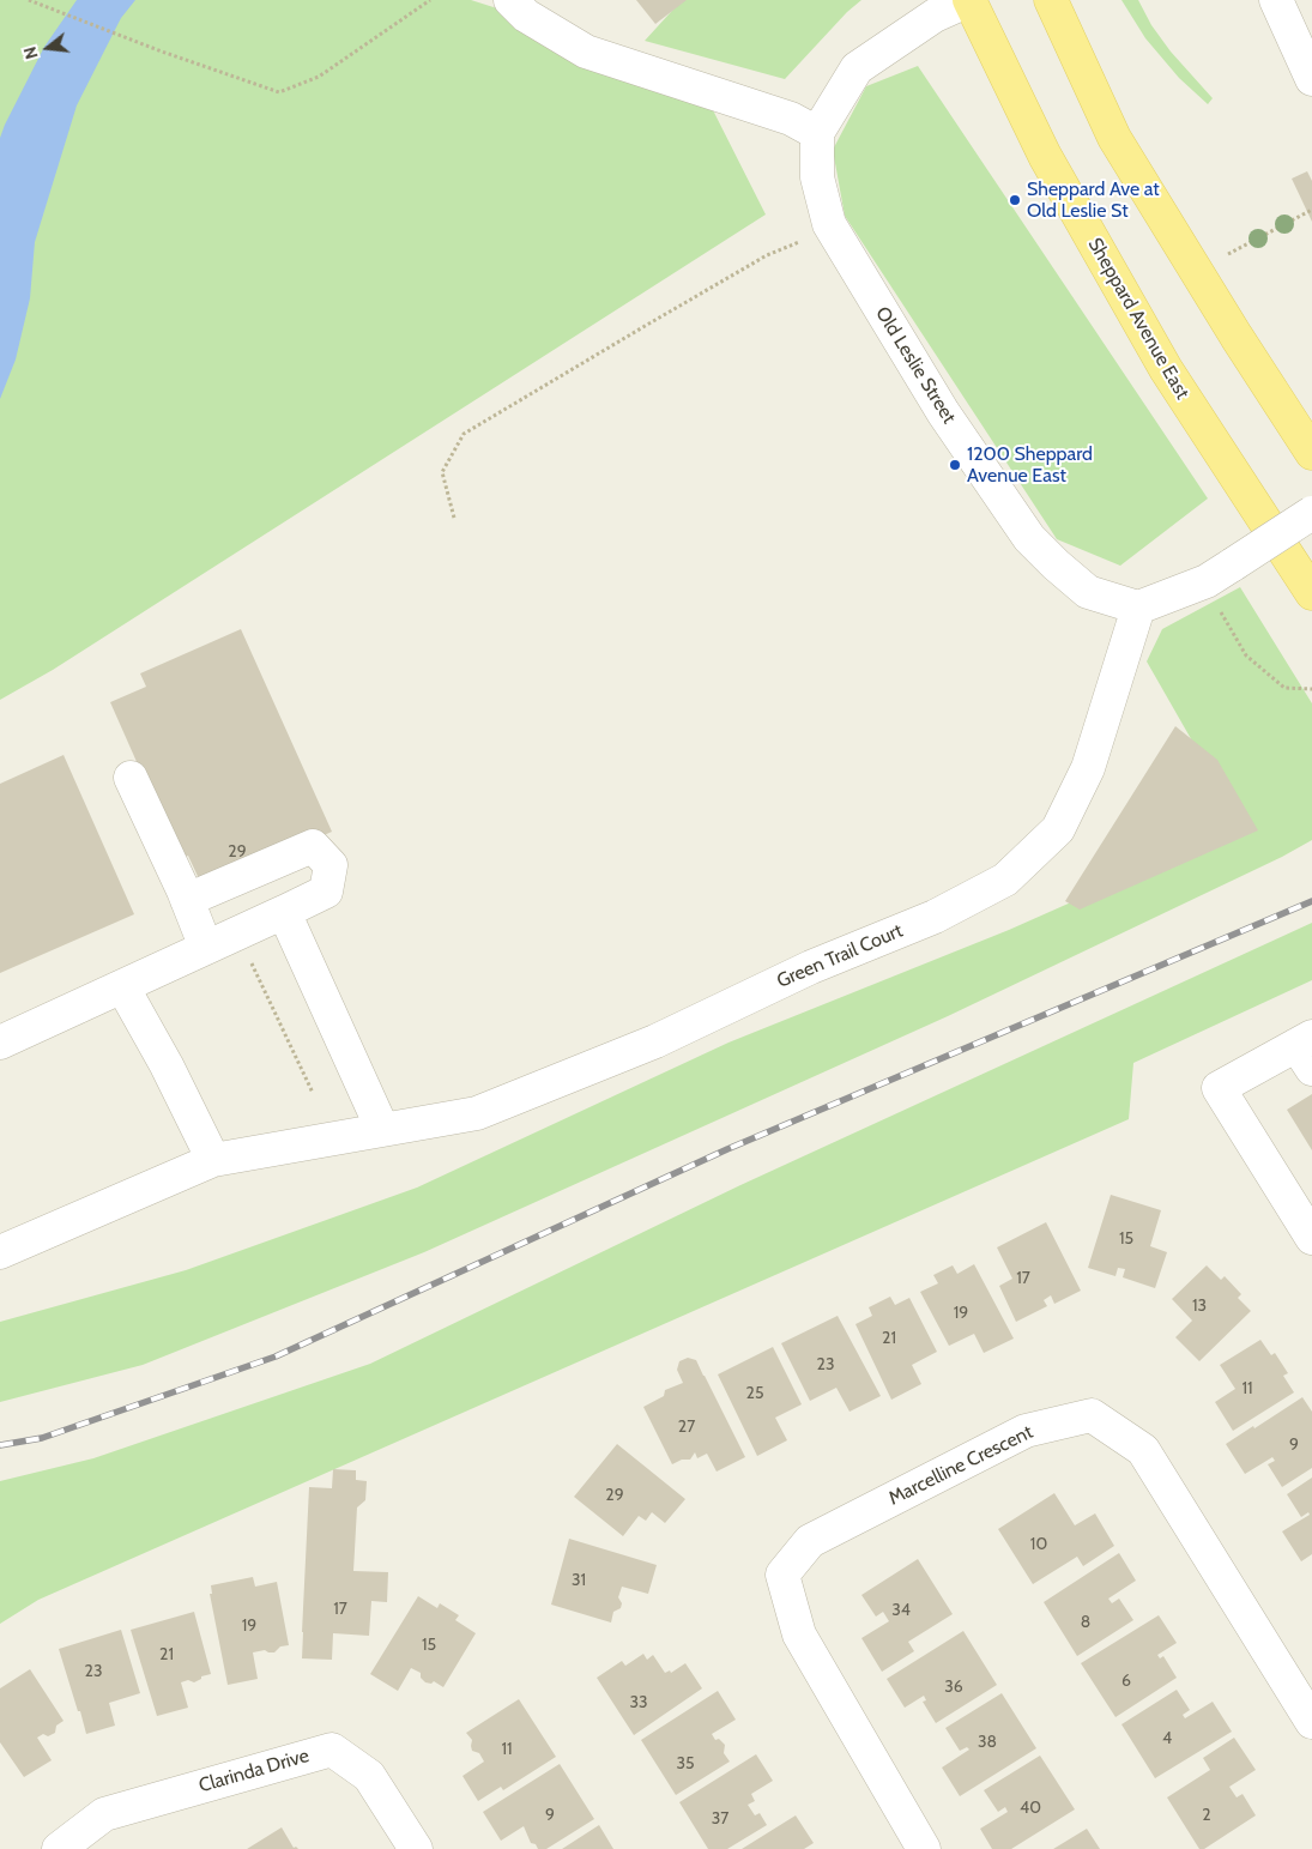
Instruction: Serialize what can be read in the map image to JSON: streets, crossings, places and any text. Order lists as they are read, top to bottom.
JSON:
{
  "streets": {
    "main road": ["Sheppard Avenue East"],
    "street": [
      "Old Leslie Street",
      "Green Trail Court",
      "Marcelline Crescent",
      "Clarinda Drive"
    ]
  },
  "crossings": [
    ["Old Leslie Street", "Green Trail Court"]
  ],
  "places": ["Sheppard Ave at Old Leslie St", "1200 Sheppard Avenue East"],
  "house_numbers": [
    "29",
    "15",
    "17",
    "13",
    "19",
    "21",
    "23",
    "11",
    "25",
    "27",
    "9",
    "29",
    "10",
    "31",
    "17",
    "34",
    "8",
    "19",
    "15",
    "21",
    "23",
    "6",
    "36",
    "33",
    "4",
    "38",
    "11",
    "35",
    "40",
    "9",
    "2",
    "37"
  ],
  "north": "left"
}
